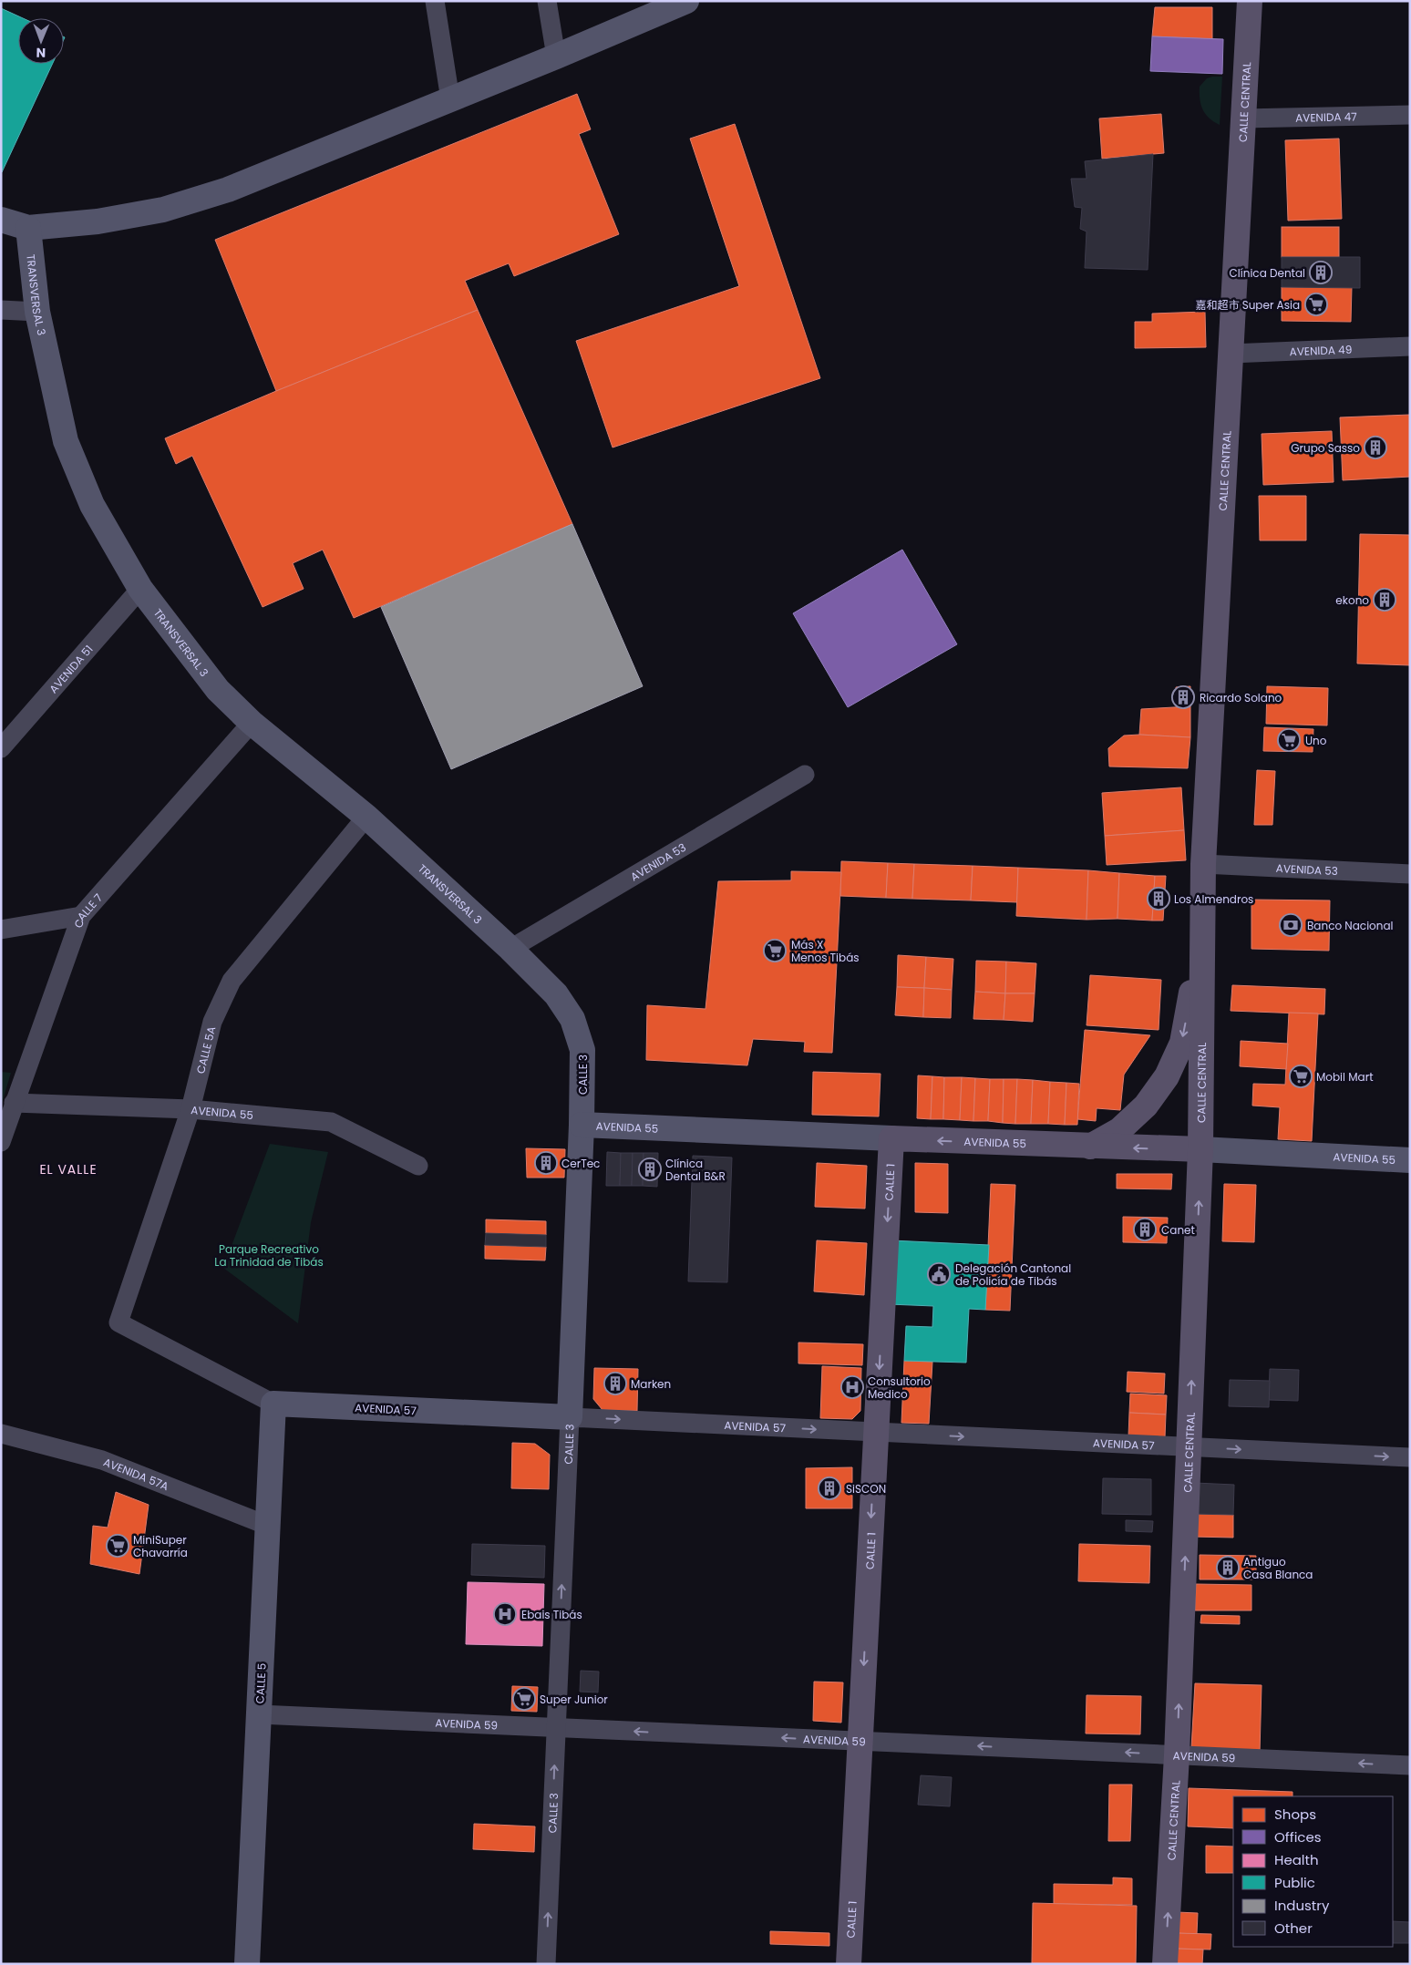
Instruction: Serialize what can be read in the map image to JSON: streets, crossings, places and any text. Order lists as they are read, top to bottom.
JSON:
{
  "streets": {
    "main road": ["CALLE CENTRAL", "AVENIDA 55", "CALLE 1"],
    "street": [
      "AVENIDA 47",
      "TRANSVERSAL 3",
      "AVENIDA 49",
      "AVENIDA 51",
      "AVENIDA 53",
      "CALLE 7",
      "CALLE 5A",
      "CALLE 3",
      "AVENIDA 57",
      "AVENIDA 57A",
      "CALLE 5",
      "AVENIDA 59"
    ]
  },
  "crossings": [
    ["CALLE CENTRAL", "AVENIDA 47"],
    ["CALLE CENTRAL", "AVENIDA 49"],
    ["CALLE CENTRAL", "AVENIDA 53"],
    ["CALLE CENTRAL", "AVENIDA 55"],
    ["CALLE CENTRAL", "AVENIDA 57"],
    ["CALLE CENTRAL", "AVENIDA 59"],
    ["TRANSVERSAL 3", "AVENIDA 51"],
    ["TRANSVERSAL 3", "AVENIDA 53"],
    ["TRANSVERSAL 3", "CALLE 7"],
    ["TRANSVERSAL 3", "CALLE 5A"],
    ["TRANSVERSAL 3", "CALLE 3"],
    ["AVENIDA 53", "CALLE 3"],
    ["CALLE 7", "AVENIDA 55"],
    ["CALLE 5A", "AVENIDA 55"],
    ["CALLE 5A", "AVENIDA 57"],
    ["CALLE 3", "AVENIDA 55"],
    ["CALLE 3", "AVENIDA 57"],
    ["CALLE 3", "AVENIDA 59"],
    ["AVENIDA 55", "CALLE 1"],
    ["CALLE 1", "AVENIDA 57"],
    ["CALLE 1", "AVENIDA 59"],
    ["AVENIDA 57", "CALLE 5"],
    ["AVENIDA 57A", "CALLE 5"],
    ["CALLE 5", "AVENIDA 59"]
  ],
  "one_way": [
    "CALLE 3",
    "CALLE 1",
    "AVENIDA 57",
    "AVENIDA 59"
  ],
  "districts": ["EL VALLE"],
  "parks": ["Parque Recreativo La Trinidad de Tibás"],
  "places": {
    "building": [
      "Clínica Dental",
      "Grupo Sasso",
      "ekono",
      "Ricardo Solano",
      "Los Almendros",
      "CerTec",
      "Clínica Dental B&R",
      "Canet",
      "Marken",
      "SiSCON",
      "Antiguo Casa Blanca"
    ],
    "supermarket": [
      "嘉和超市 Super Asia",
      "Uno",
      "Más X Menos Tibás",
      "Mobil Mart",
      "MiniSuper Chavarría",
      "Super Junior"
    ],
    "bank": ["Banco Nacional"],
    "public building": ["Delegación Cantonal de Policía de Tibás"],
    "hospital": ["Consultorio Medico", "Ebais Tibás"]
  },
  "legend": [
    "Shops",
    "Offices",
    "Health",
    "Public",
    "Industry",
    "Other"
  ],
  "north": "bottom"
}
